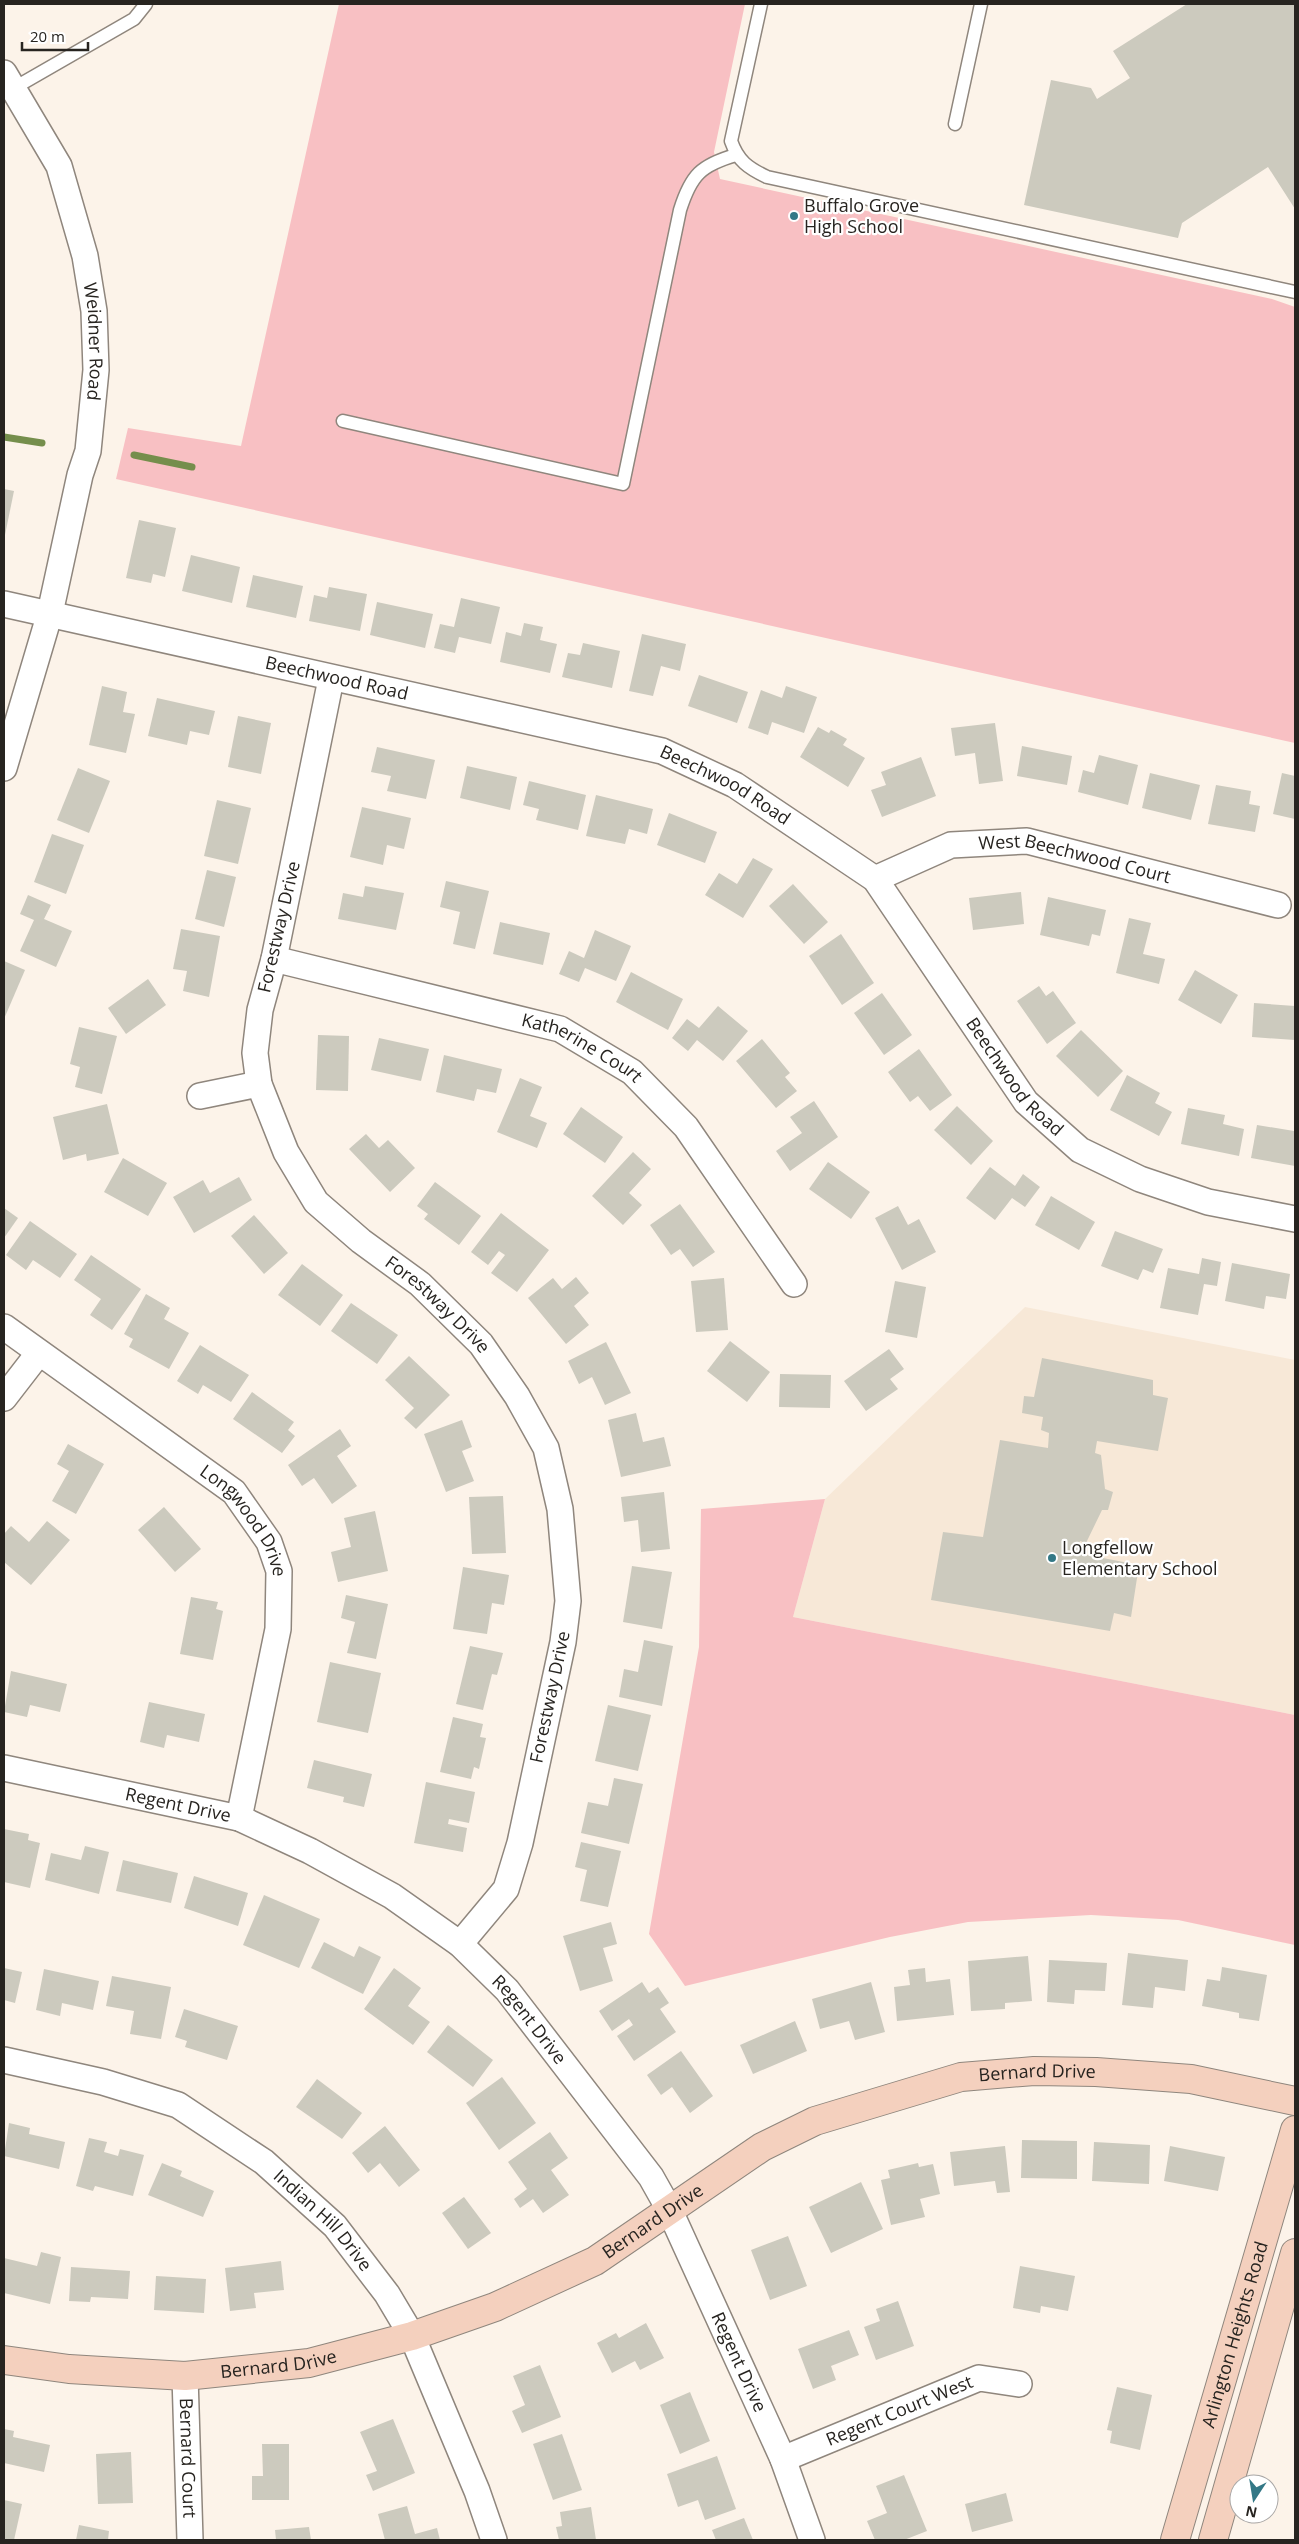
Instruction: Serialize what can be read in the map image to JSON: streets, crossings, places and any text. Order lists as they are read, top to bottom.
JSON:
{
  "streets": {
    "street": [
      "Weidner Road",
      "Beechwood Road",
      "West Beechwood Court",
      "Forestway Drive",
      "Katherine Court",
      "Longwood Drive",
      "Regent Drive",
      "Bernard Drive",
      "Indian Hill Drive",
      "Arlington Heights Road",
      "Regent Court West",
      "Bernard Court"
    ]
  },
  "crossings": [
    ["Weidner Road", "Beechwood Road"],
    ["Beechwood Road", "West Beechwood Court"],
    ["Beechwood Road", "Forestway Drive"],
    ["Forestway Drive", "Katherine Court"],
    ["Forestway Drive", "Regent Drive"],
    ["Longwood Drive", "Regent Drive"],
    ["Regent Drive", "Bernard Drive"],
    ["Regent Drive", "Regent Court West"],
    ["Bernard Drive", "Indian Hill Drive"],
    ["Bernard Drive", "Bernard Court"]
  ],
  "places": ["Buffalo Grove High School", "Longfellow Elementary School"],
  "scale_bar": "20 m",
  "north": "bottom"
}
